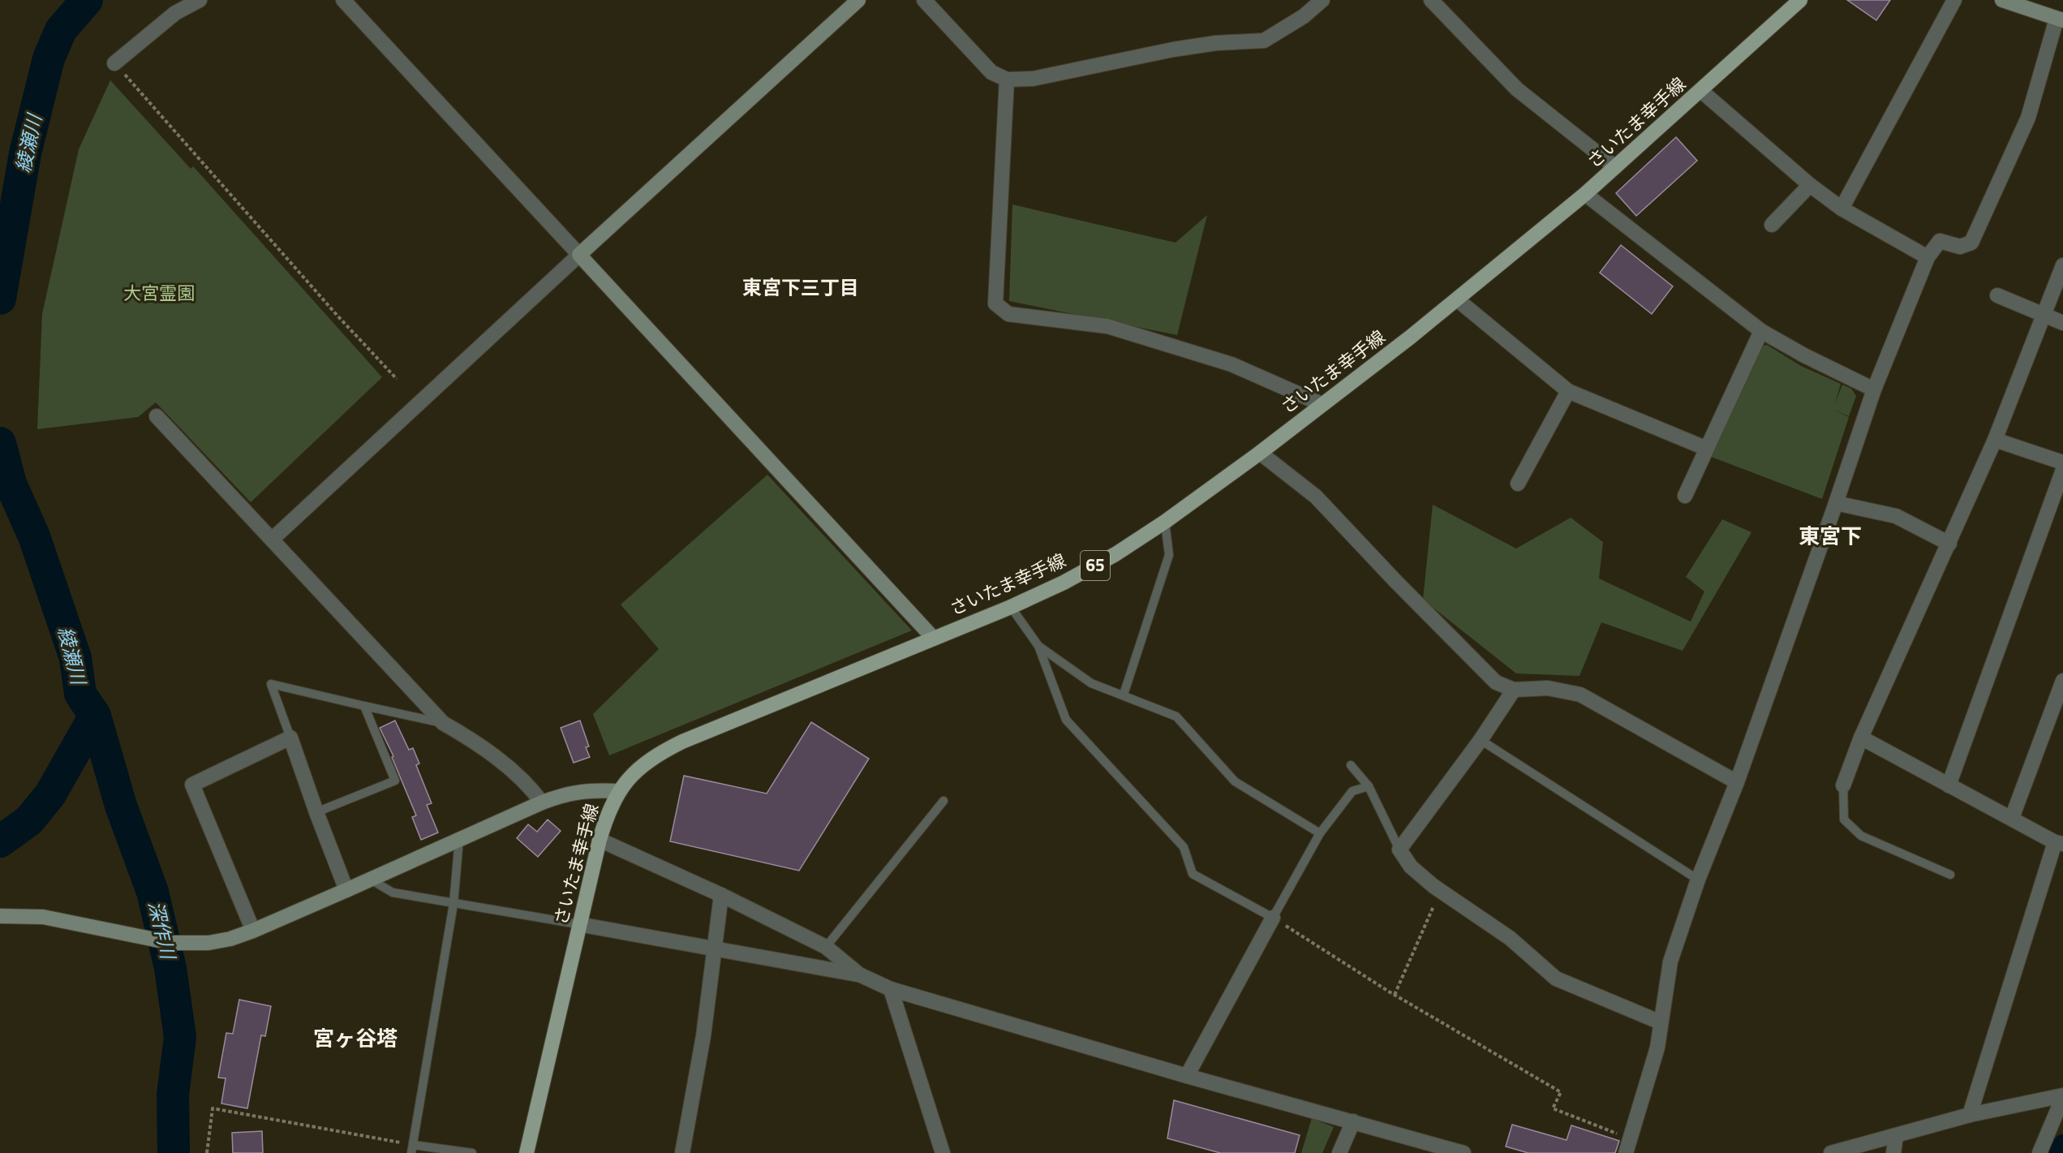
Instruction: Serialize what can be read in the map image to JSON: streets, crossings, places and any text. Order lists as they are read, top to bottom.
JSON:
{
  "streets": {
    "main road": ["さいたま幸手線", "65"]
  },
  "districts": ["東宮下三丁目", "東宮下", "宮ヶ谷塔"],
  "water": ["綾瀬川", "深作川"],
  "parks": ["大宮霊園"]
}
